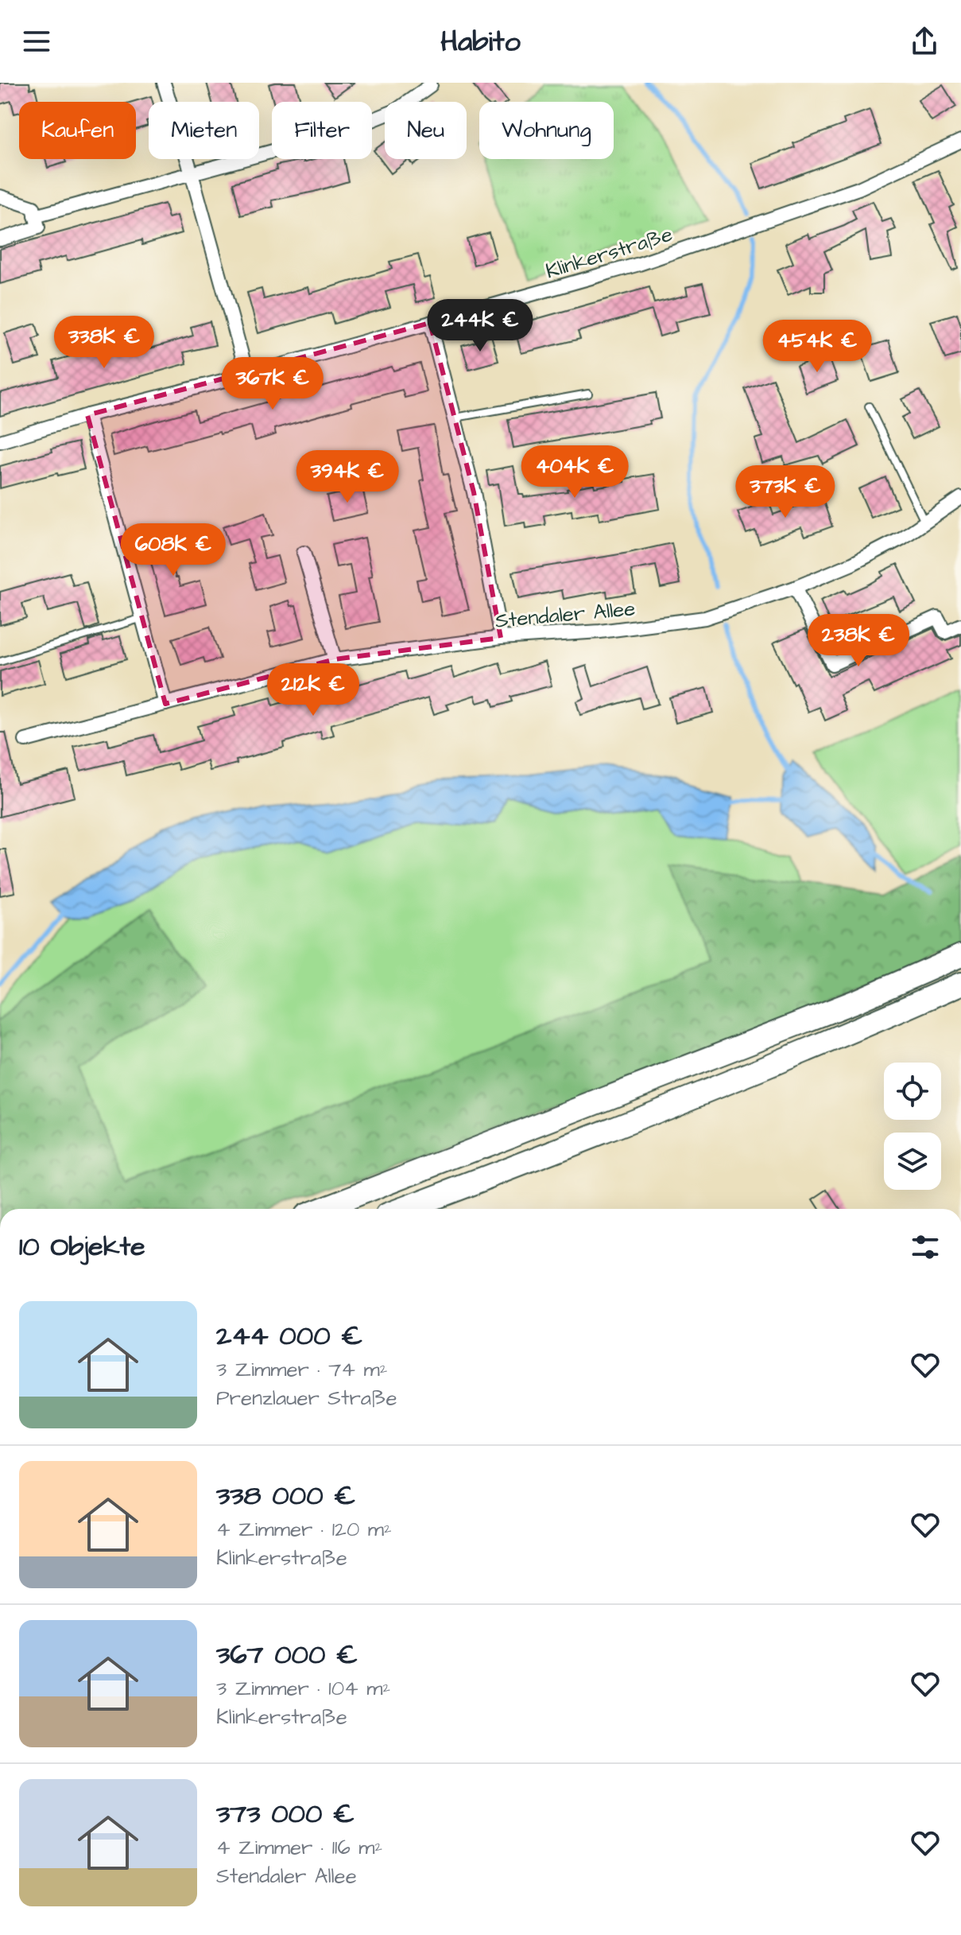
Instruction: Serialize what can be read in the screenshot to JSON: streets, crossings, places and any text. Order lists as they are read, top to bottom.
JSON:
{
  "streets": {
    "street": ["Klinkerstraße", "Stendaler Allee"]
  },
  "page": {
    "header": "Habito",
    "chip": [
      "Kaufen",
      "Mieten",
      "Filter",
      "Neu",
      "Wohnung"
    ],
    "price": [
      "244K €",
      "338K €",
      "454K €",
      "367K €",
      "404K €",
      "394K €",
      "373K €",
      "608K €",
      "238K €",
      "212K €"
    ],
    "heading": "10 Objekte",
    "list": [
      {
        "name": "244 000 €",
        "note": "3 Zimmer · 74 m² · Prenzlauer Straße"
      },
      {
        "name": "338 000 €",
        "note": "4 Zimmer · 120 m² · Klinkerstraße"
      },
      {
        "name": "367 000 €",
        "note": "3 Zimmer · 104 m² · Klinkerstraße"
      },
      {
        "name": "373 000 €",
        "note": "4 Zimmer · 116 m² · Stendaler Allee"
      }
    ]
  }
}
